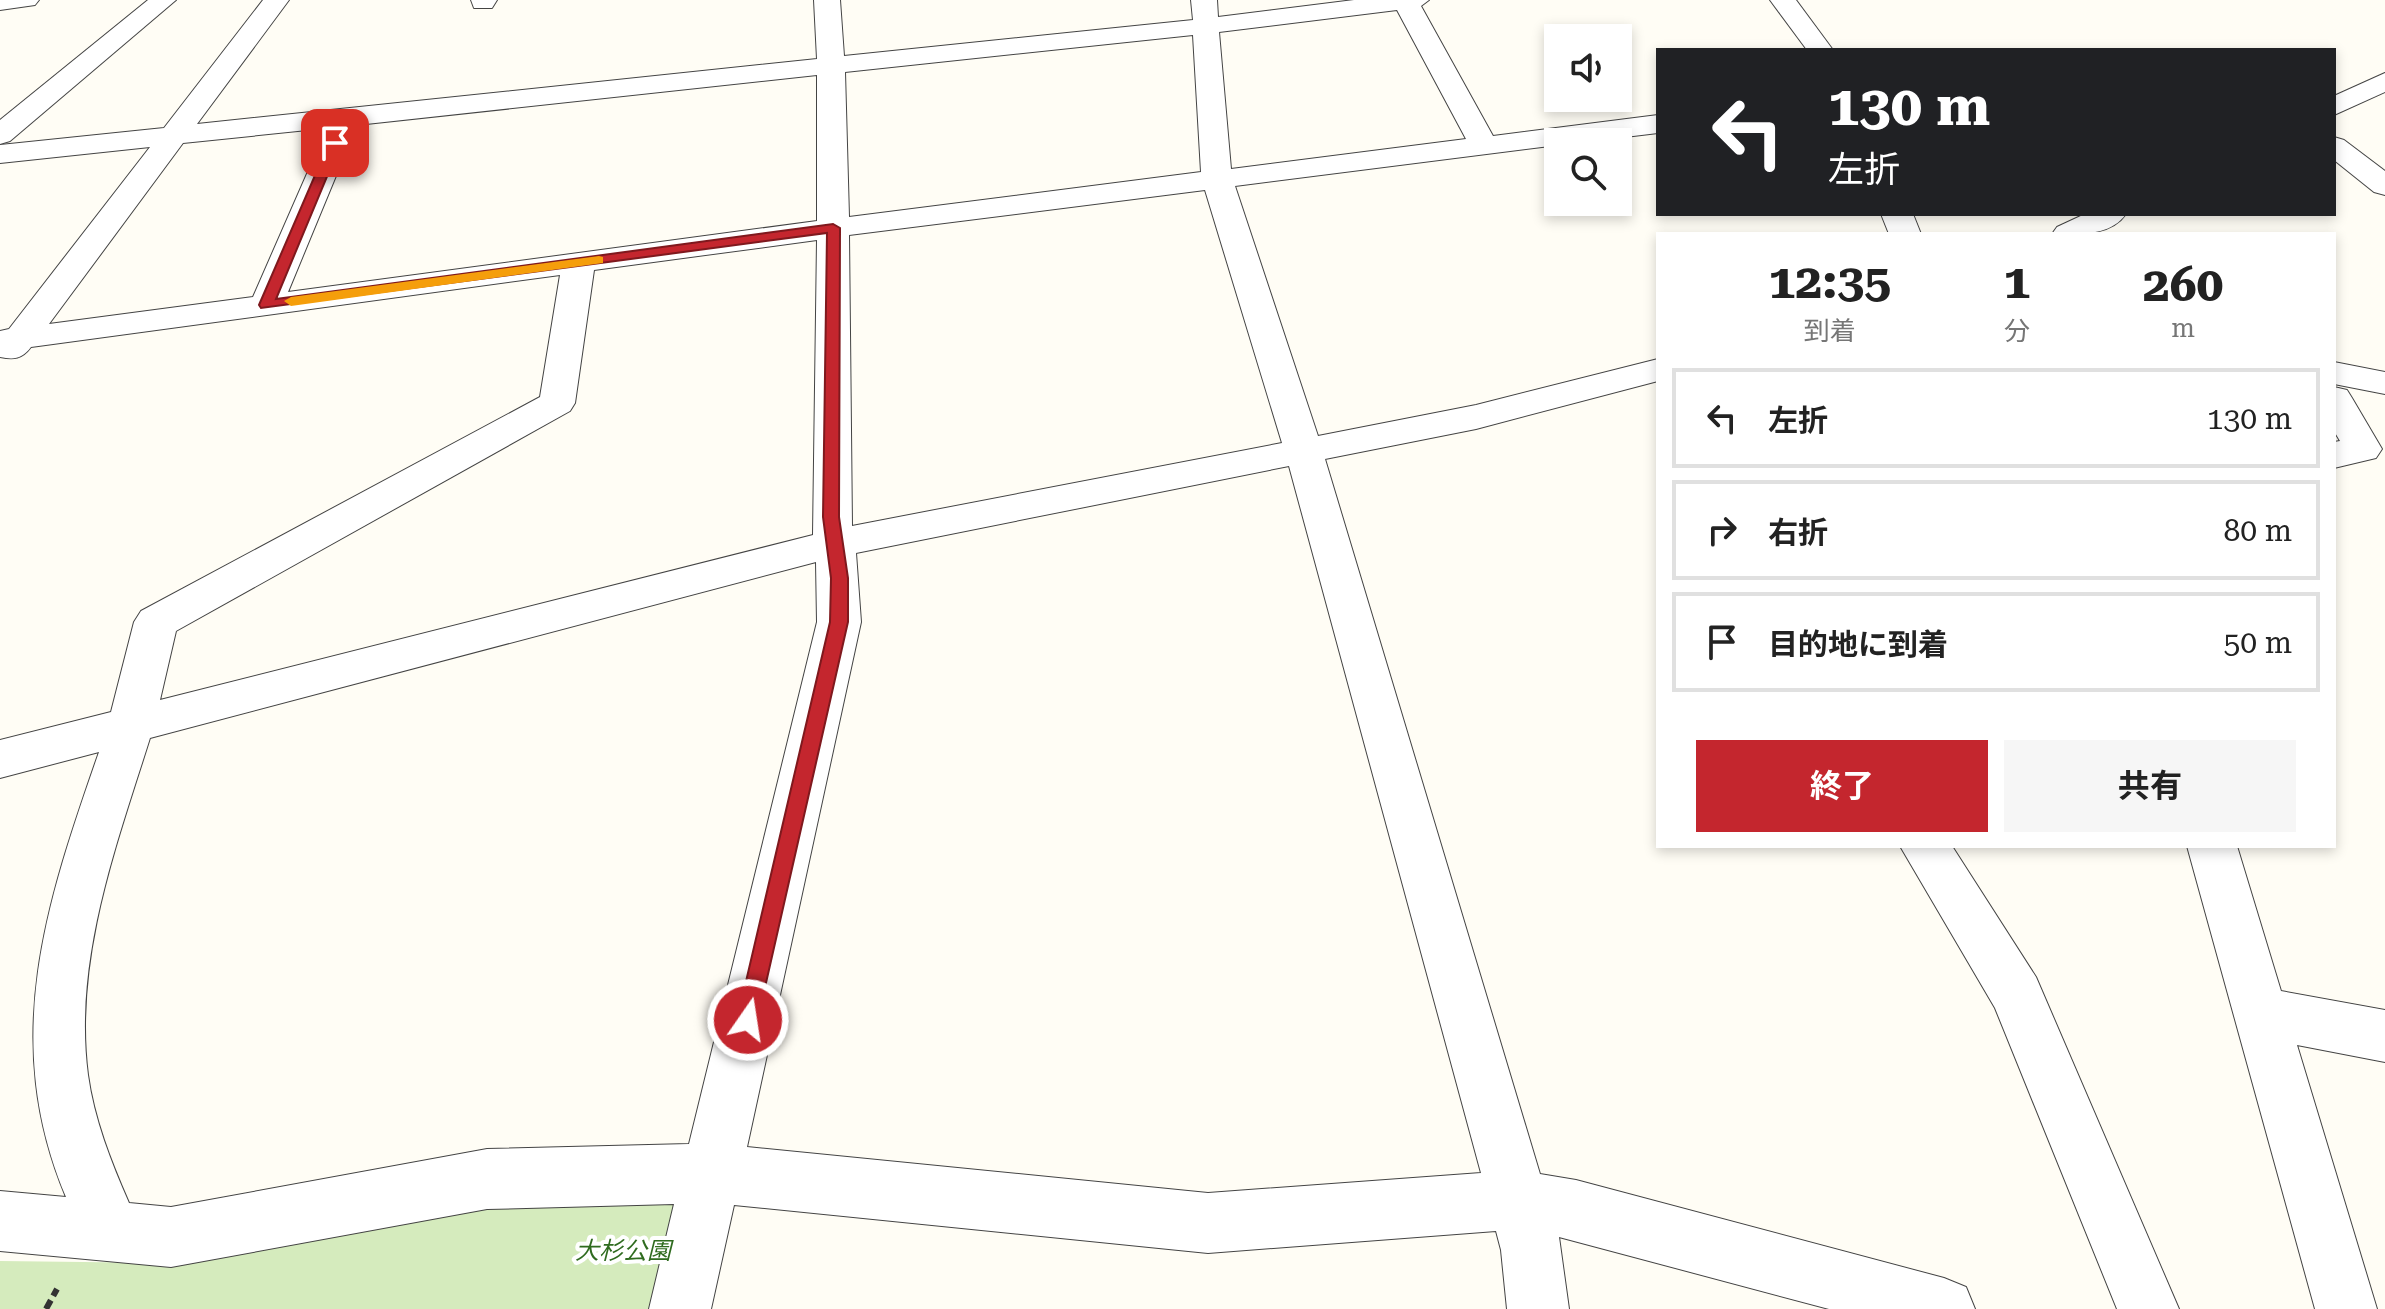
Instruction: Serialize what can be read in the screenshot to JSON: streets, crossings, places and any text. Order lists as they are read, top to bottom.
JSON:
{
  "parks": ["大杉公園"],
  "page": {
    "turn": ["130 m", "左折"],
    "eta": [
      "12:35",
      "到着",
      "1",
      "分",
      "260",
      "m"
    ],
    "list": [
      {
        "name": "左折",
        "value": "130 m"
      },
      {
        "name": "右折",
        "value": "80 m"
      },
      {
        "name": "目的地に到着",
        "value": "50 m"
      }
    ],
    "buttons": ["終了", "共有"]
  }
}
